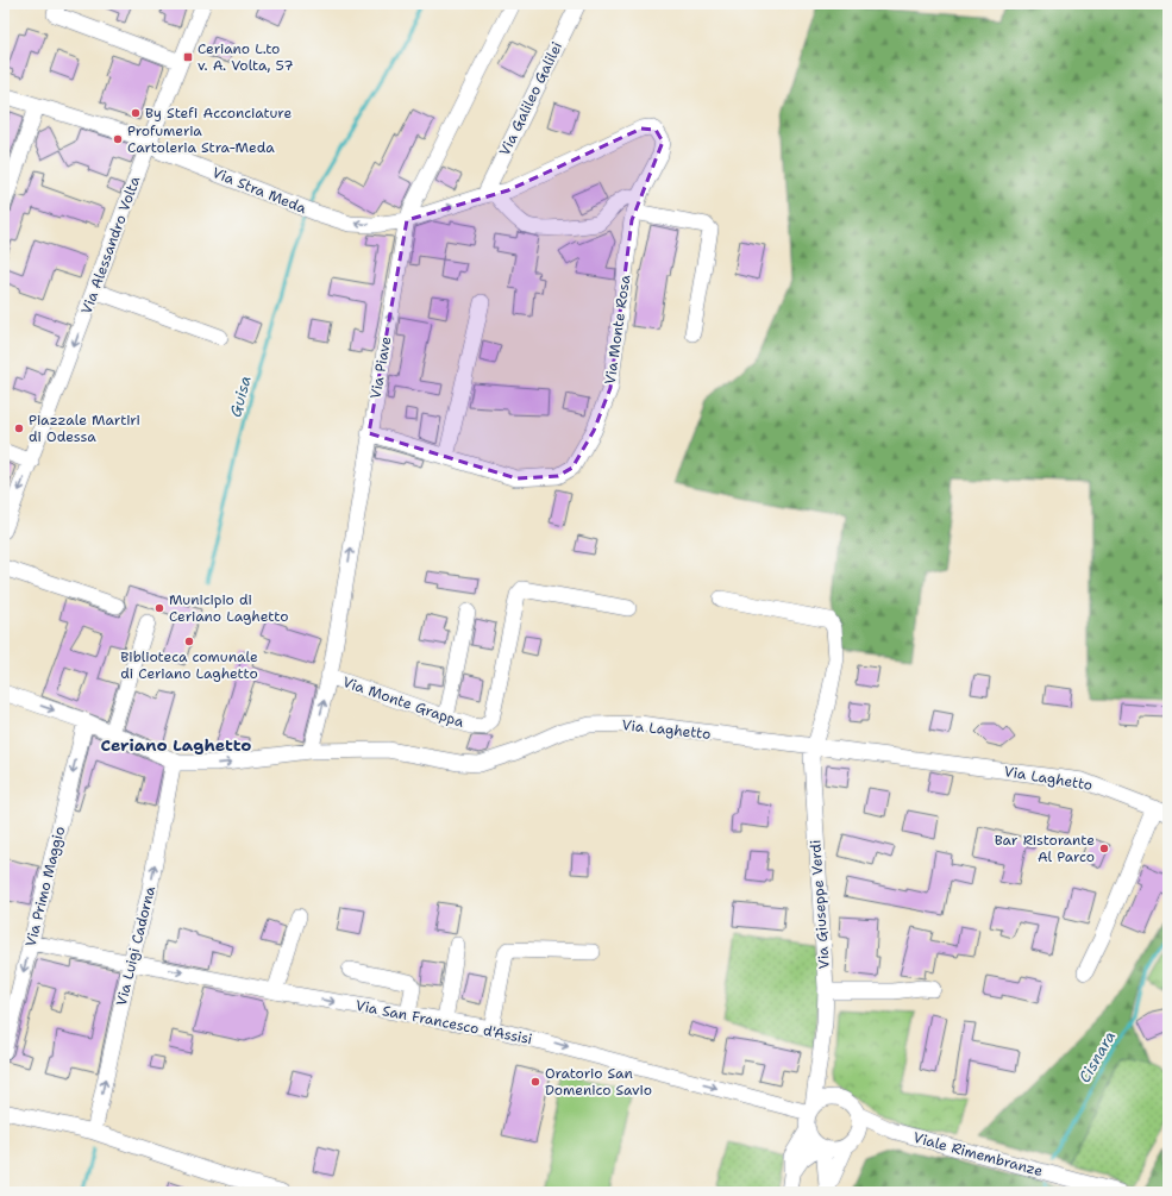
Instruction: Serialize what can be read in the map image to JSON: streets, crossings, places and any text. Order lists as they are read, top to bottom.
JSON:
{
  "streets": {
    "street": [
      "Via Galileo Galilei",
      "Via Stra Meda",
      "Via Alessandro Volta",
      "Via Monte Rosa",
      "Via Piave",
      "Via Monte Grappa",
      "Via Laghetto",
      "Via Primo Maggio",
      "Via Giuseppe Verdi",
      "Via Luigi Cadorna",
      "Via San Francesco d'Assisi",
      "Viale Rimembranze"
    ]
  },
  "crossings": [
    ["Via Galileo Galilei", "Via Stra Meda"],
    ["Via Stra Meda", "Via Alessandro Volta"],
    ["Via Stra Meda", "Via Monte Rosa"],
    ["Via Stra Meda", "Via Piave"],
    ["Via Monte Rosa", "Via Piave"],
    ["Via Piave", "Via Monte Grappa"],
    ["Via Piave", "Via Laghetto"],
    ["Via Laghetto", "Via Giuseppe Verdi"],
    ["Via Laghetto", "Via Luigi Cadorna"],
    ["Via Primo Maggio", "Via San Francesco d'Assisi"],
    ["Via Giuseppe Verdi", "Via San Francesco d'Assisi"],
    ["Via Giuseppe Verdi", "Viale Rimembranze"],
    ["Via Luigi Cadorna", "Via San Francesco d'Assisi"],
    ["Via San Francesco d'Assisi", "Viale Rimembranze"]
  ],
  "one_way": [
    "Via Alessandro Volta",
    "Via Primo Maggio",
    "Via Luigi Cadorna",
    "Via San Francesco d'Assisi"
  ],
  "districts": ["Ceriano Laghetto"],
  "water": ["Guisa", "Cisnara"],
  "places": {
    "transit": ["Ceriano L.to v. A. Volta, 57"],
    "other": [
      "By Stefi Acconciature",
      "Profumeria Cartoleria Stra-Meda",
      "Piazzale Martiri di Odessa",
      "Municipio di Ceriano Laghetto",
      "Biblioteca comunale di Ceriano Laghetto",
      "Bar Ristorante Al Parco",
      "Oratorio San Domenico Savio"
    ]
  }
}
